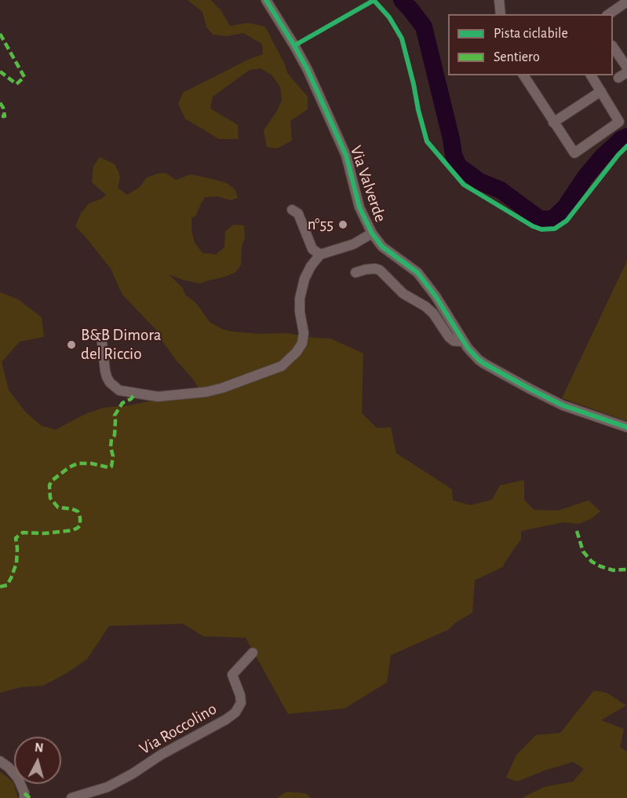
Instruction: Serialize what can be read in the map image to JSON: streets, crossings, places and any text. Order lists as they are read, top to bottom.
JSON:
{
  "streets": {
    "street": ["Via Valverde", "Via Roccolino"]
  },
  "places": ["n°55", "B&B Dimora del Riccio"],
  "legend": ["Pista ciclabile", "Sentiero"],
  "north": "top"
}
